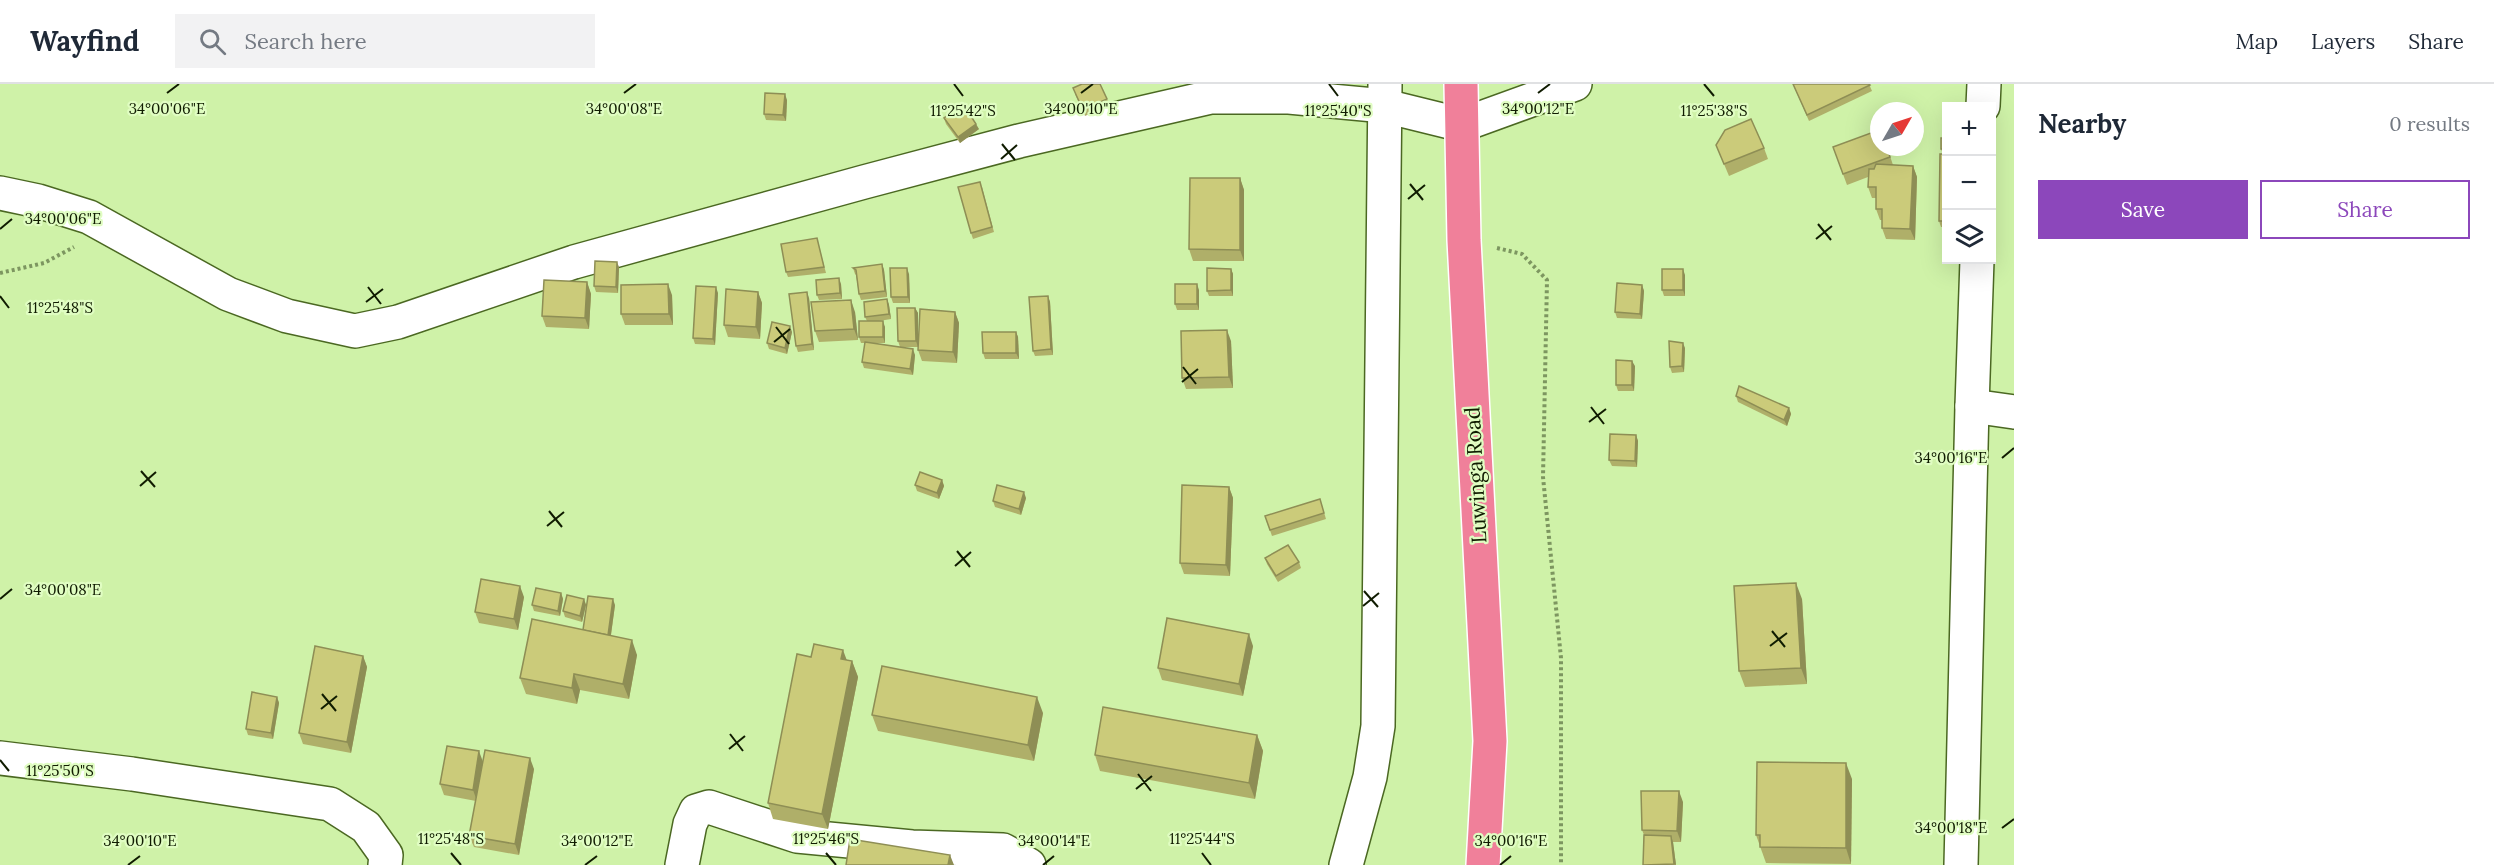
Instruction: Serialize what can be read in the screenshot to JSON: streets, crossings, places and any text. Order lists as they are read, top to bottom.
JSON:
{
  "streets": {
    "highway": ["Luwinga Road"]
  },
  "north": "top right",
  "page": {
    "header": "Wayfind",
    "search": "Search here",
    "nav": ["Map", "Layers", "Share"],
    "heading": ["Nearby", "0 results"],
    "map_buttons": ["+", "−"],
    "buttons": ["Save", "Share"]
  },
  "coordinates": [
    "34°00'08\"E",
    "34°00'10\"E",
    "34°00'12\"E",
    "34°00'06\"E",
    "11°25'42\"S",
    "11°25'40\"S",
    "11°25'38\"S",
    "11°25'48\"S",
    "34°00'16\"E",
    "11°25'50\"S",
    "34°00'18\"E",
    "11°25'46\"S",
    "11°25'44\"S",
    "34°00'14\"E"
  ]
}
